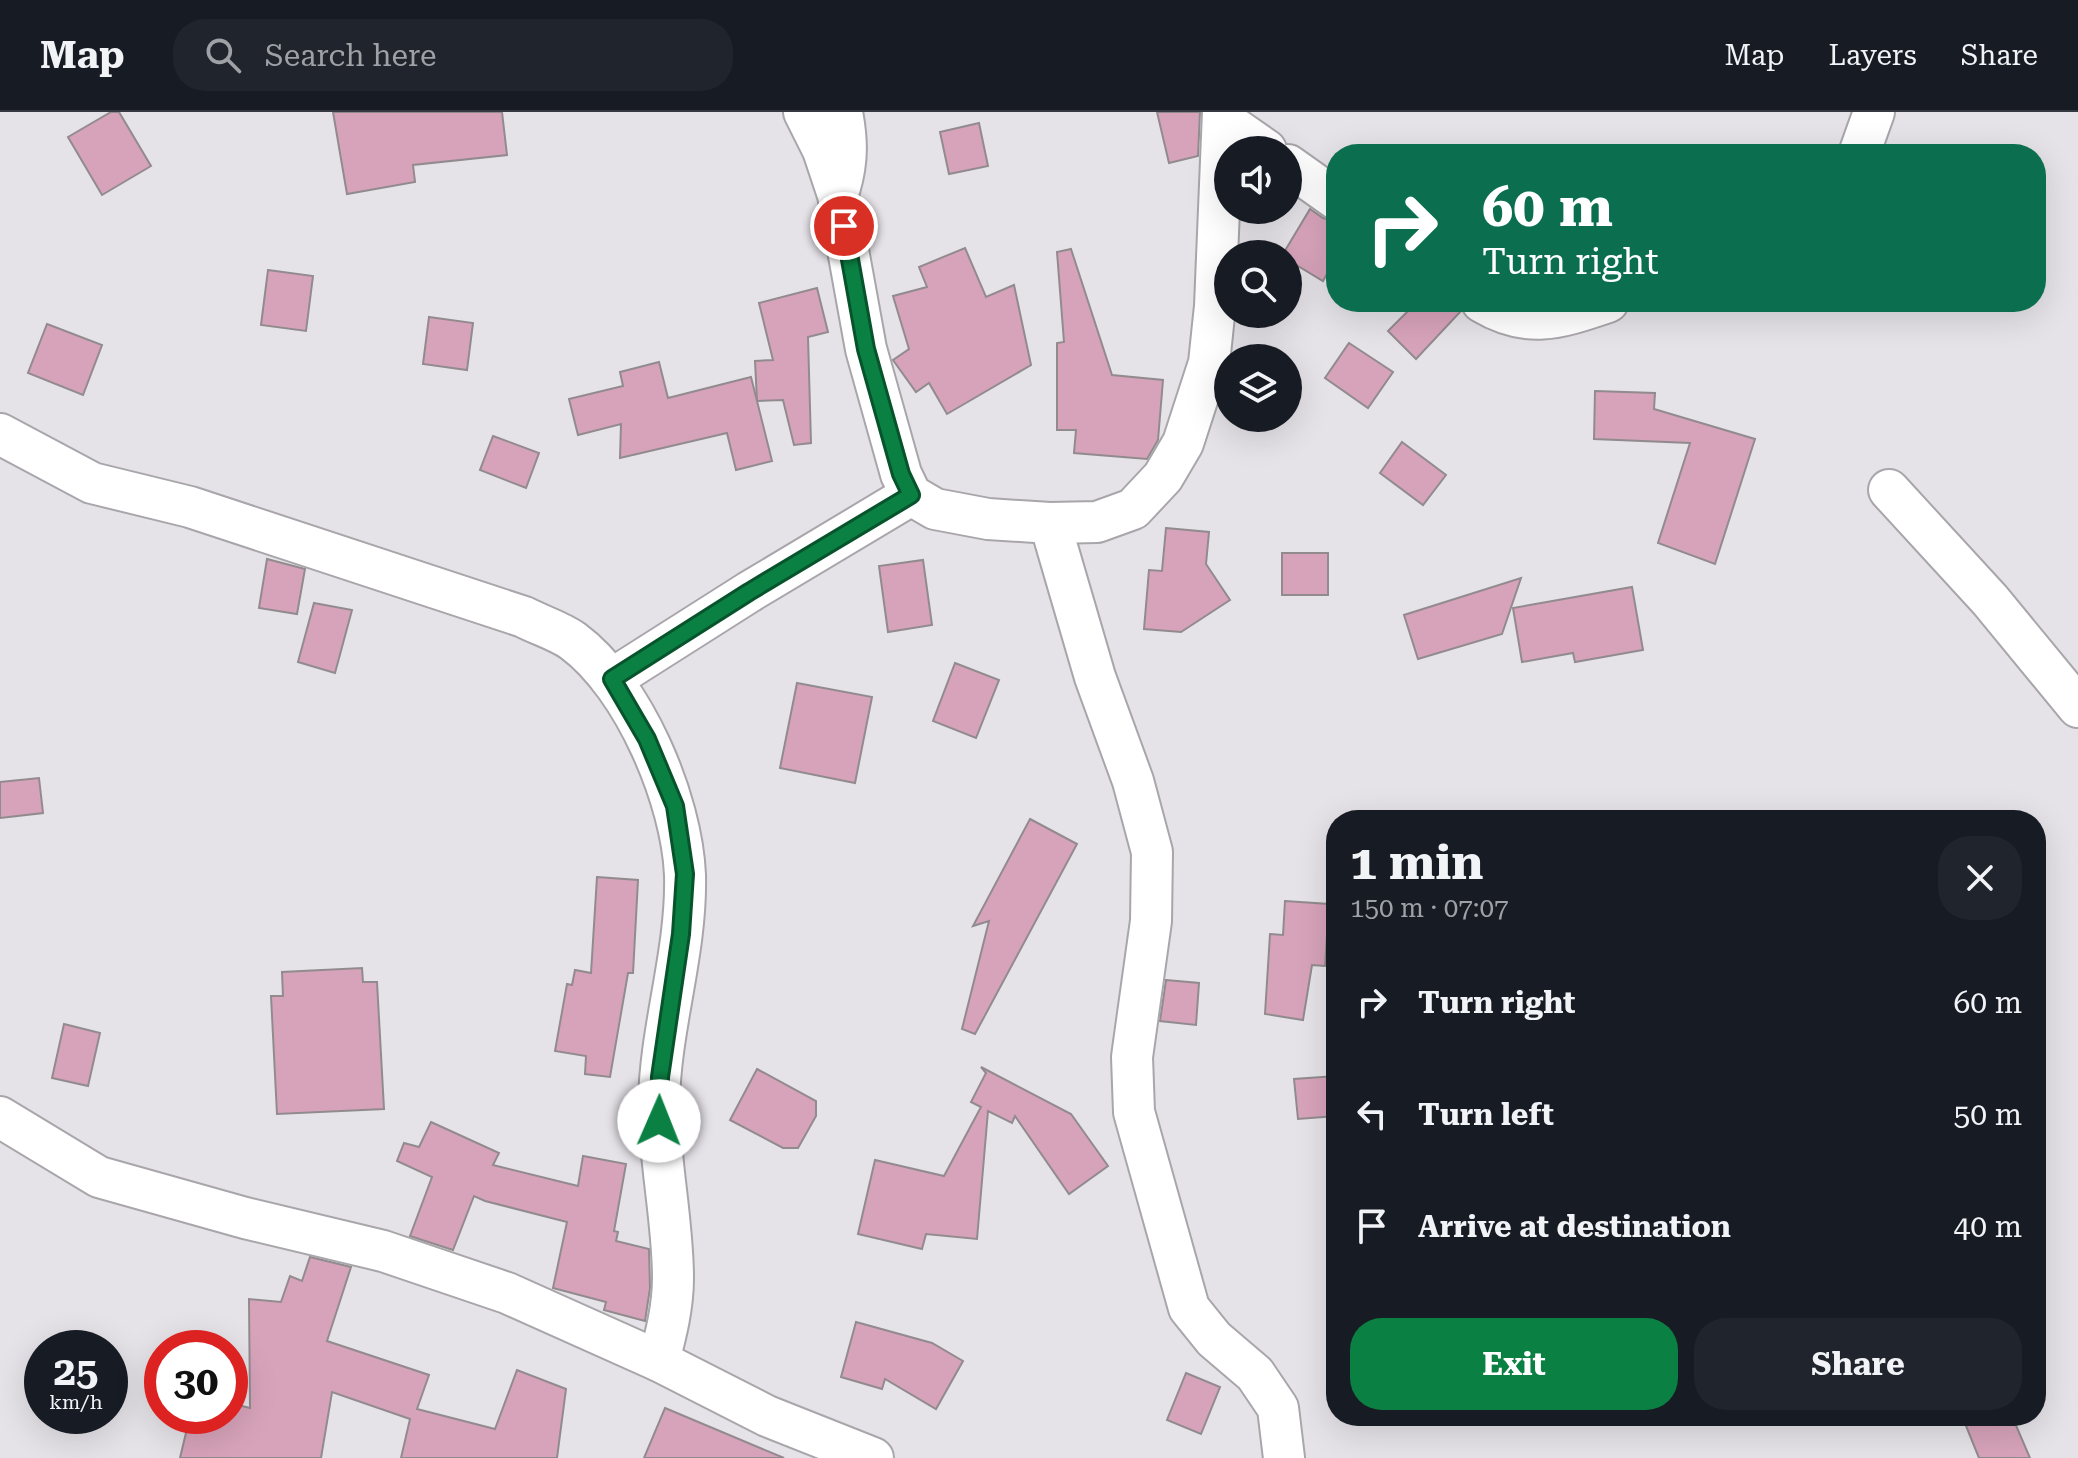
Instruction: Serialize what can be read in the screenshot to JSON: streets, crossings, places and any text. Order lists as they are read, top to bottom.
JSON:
{
  "page": {
    "header": "Map",
    "search": "Search here",
    "nav": ["Map", "Layers", "Share"],
    "turn": ["60 m", "Turn right"],
    "heading": ["1 min", "150 m · 07:07"],
    "list": [
      {
        "name": "Turn right",
        "value": "60 m"
      },
      {
        "name": "Turn left",
        "value": "50 m"
      },
      {
        "name": "Arrive at destination",
        "value": "40 m"
      }
    ],
    "buttons": ["Exit", "Share"],
    "speed": "25 km/h",
    "limit": "30"
  }
}
